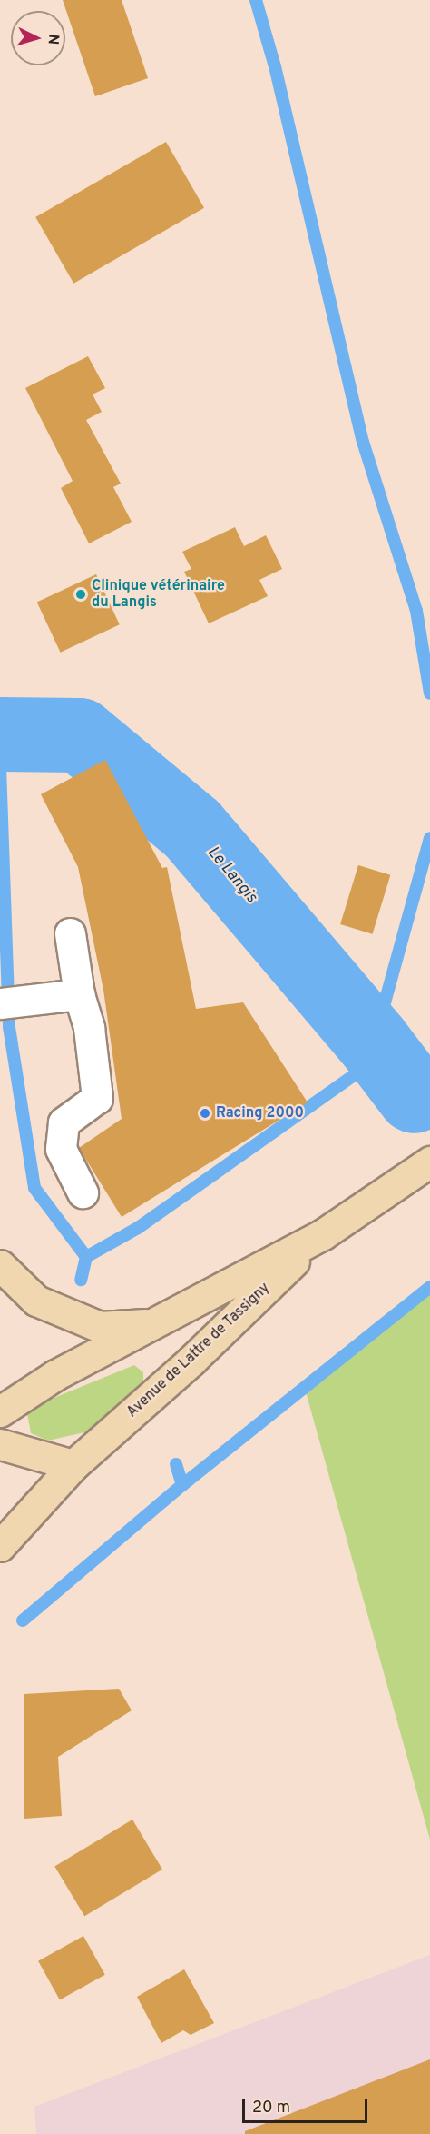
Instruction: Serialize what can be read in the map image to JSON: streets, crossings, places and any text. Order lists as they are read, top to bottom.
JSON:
{
  "streets": {
    "main road": ["Avenue de Lattre de Tassigny"]
  },
  "water": ["Le Langis"],
  "places": ["Clinique vétérinaire du Langis", "Racing 2000"],
  "scale_bar": "20 m",
  "north": "right"
}
